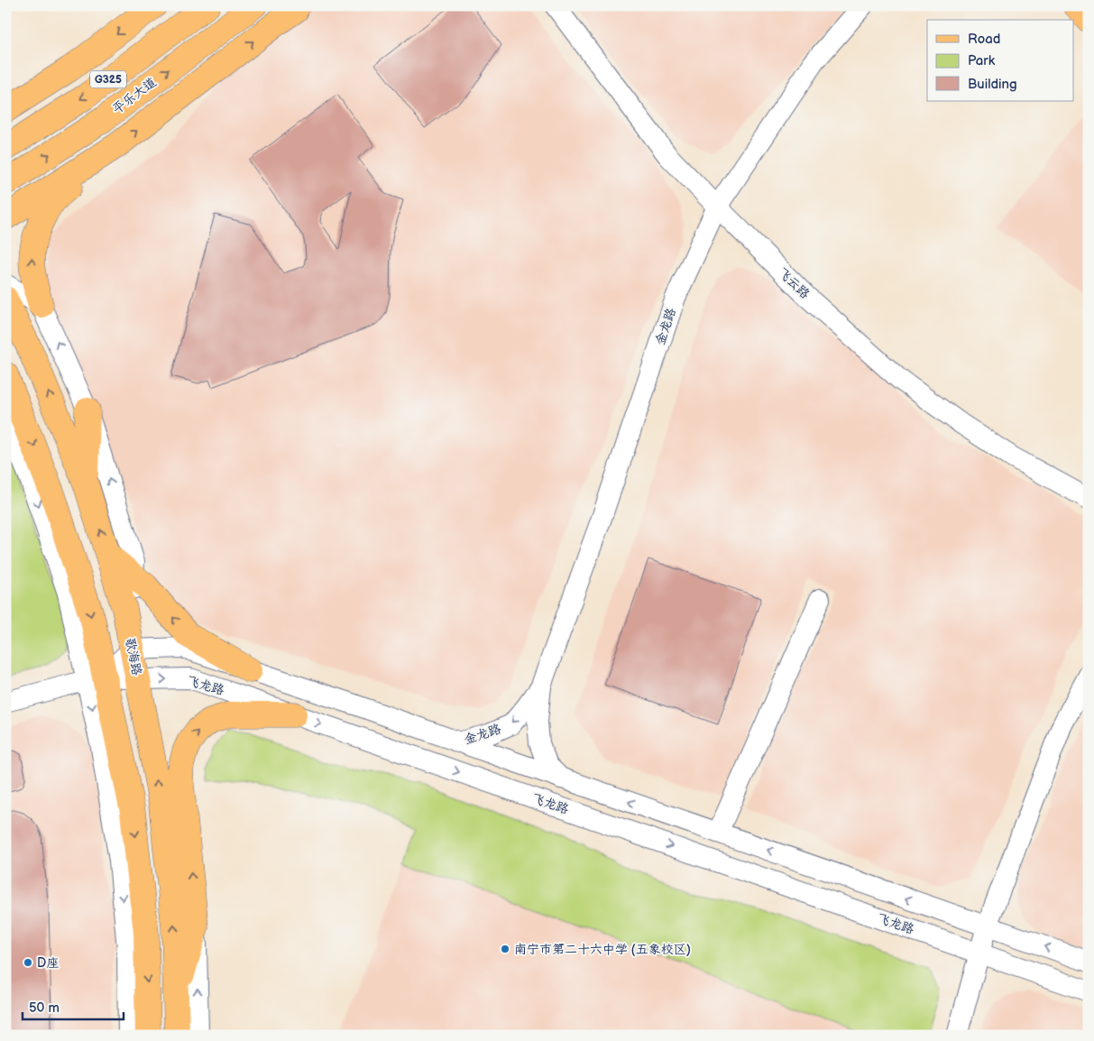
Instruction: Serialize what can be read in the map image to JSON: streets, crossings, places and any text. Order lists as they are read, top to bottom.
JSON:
{
  "streets": {
    "main road": ["G325", "平乐大道", "歌海路"],
    "street": ["飞云路", "金龙路", "飞龙路"]
  },
  "crossings": [
    ["飞云路", "金龙路"],
    ["歌海路", "飞龙路"]
  ],
  "places": ["南宁市第二十六中学 (五象校区)", "D座"],
  "legend": ["Road", "Park", "Building"],
  "scale_bar": "50 m"
}
